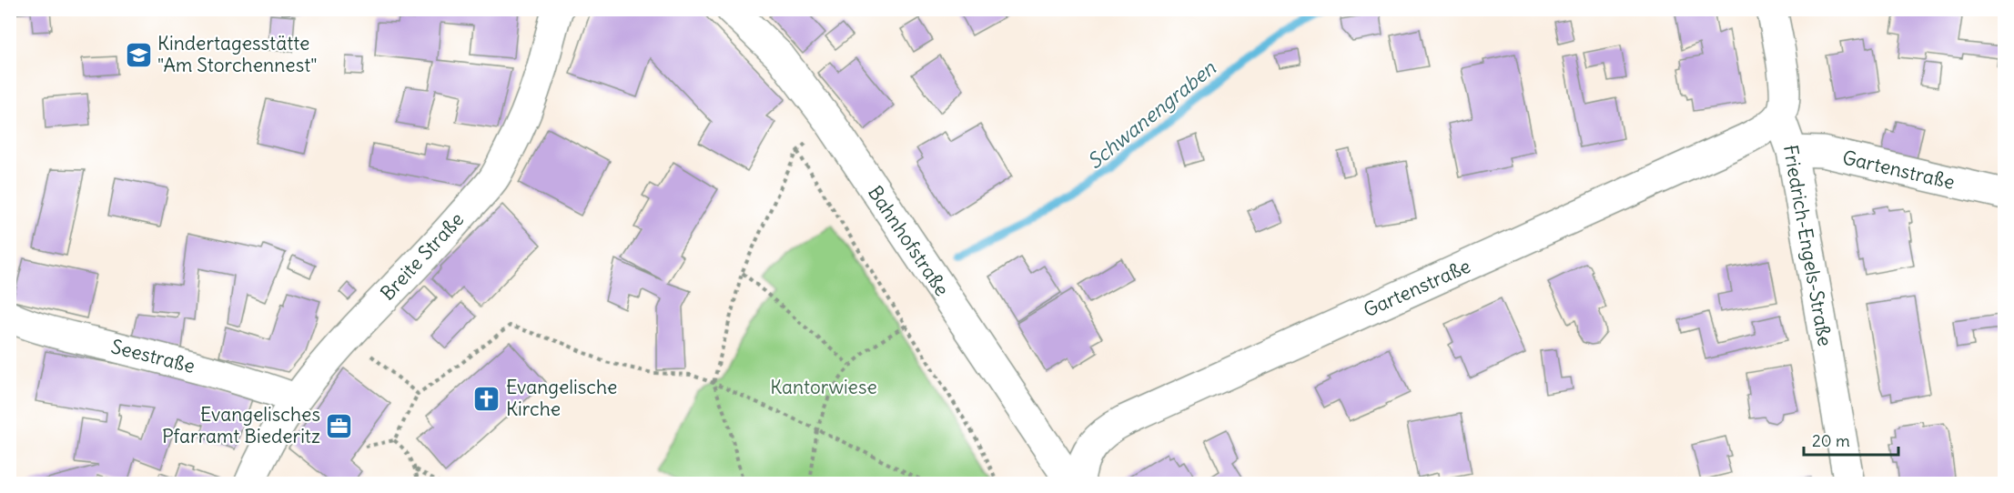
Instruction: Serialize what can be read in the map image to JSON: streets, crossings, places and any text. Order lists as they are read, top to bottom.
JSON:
{
  "streets": {
    "street": [
      "Gartenstraße",
      "Bahnhofstraße",
      "Friedrich-Engels-Straße",
      "Breite Straße",
      "Seestraße"
    ]
  },
  "crossings": [
    ["Gartenstraße", "Friedrich-Engels-Straße"],
    ["Breite Straße", "Seestraße"]
  ],
  "water": ["Schwanengraben"],
  "parks": ["Kantorwiese"],
  "places": {
    "school or university": ["Kindertagesstätte \"Am Storchennest\""],
    "church": ["Evangelische Kirche"],
    "office": ["Evangelisches Pfarramt Biederitz"]
  },
  "scale_bar": "20 m"
}
